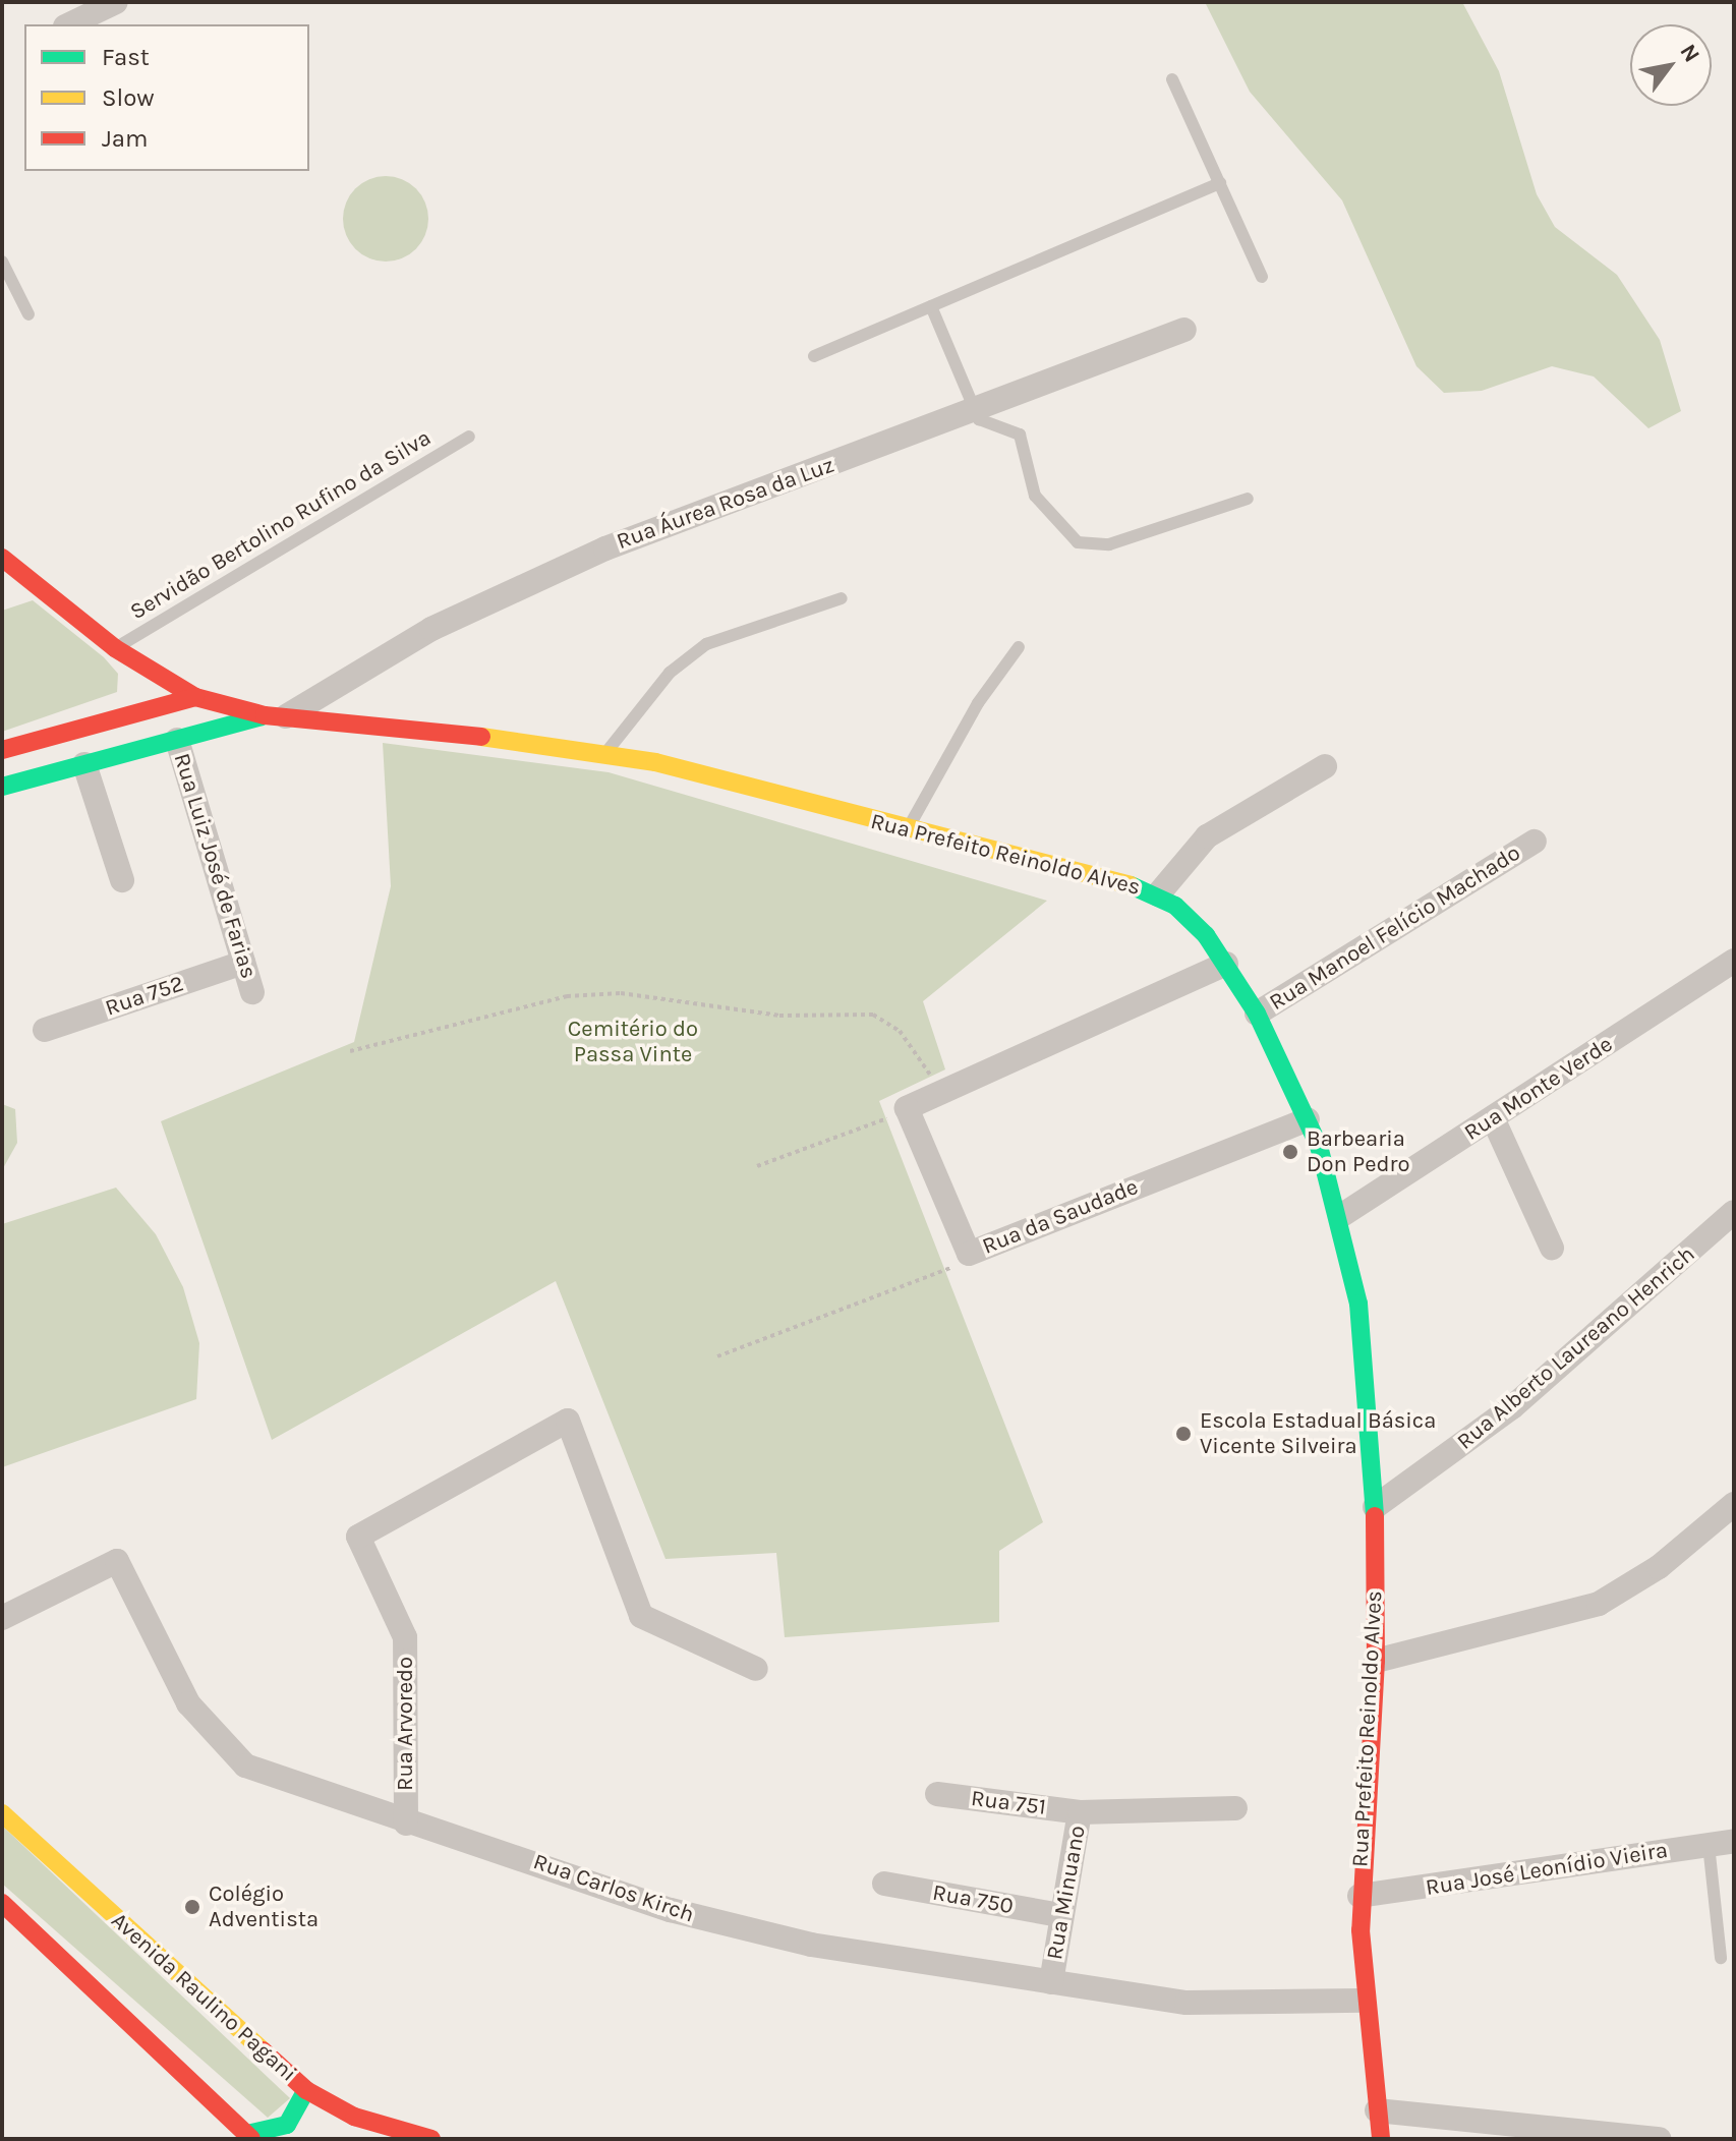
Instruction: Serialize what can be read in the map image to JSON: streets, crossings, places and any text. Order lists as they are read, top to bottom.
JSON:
{
  "streets": {
    "main road": ["Rua Prefeito Reinoldo Alves", "Avenida Raulino Pagani"],
    "street": [
      "Rua Áurea Rosa da Luz",
      "Rua Luiz José de Farias",
      "Rua Manoel Felício Machado",
      "Rua 752",
      "Rua Monte Verde",
      "Rua da Saudade",
      "Rua Alberto Laureano Henrich",
      "Rua Arvoredo",
      "Rua 751",
      "Rua José Leonídio Vieira",
      "Rua Carlos Kirch",
      "Rua Minuano",
      "Rua 750"
    ],
    "lane": ["Servidão Bertolino Rufino da Silva"]
  },
  "crossings": [
    ["Rua Áurea Rosa da Luz", "Rua Prefeito Reinoldo Alves"],
    ["Rua Prefeito Reinoldo Alves", "Rua Manoel Felício Machado"],
    ["Rua Prefeito Reinoldo Alves", "Rua Monte Verde"],
    ["Rua Prefeito Reinoldo Alves", "Rua da Saudade"],
    ["Rua Prefeito Reinoldo Alves", "Rua Alberto Laureano Henrich"],
    ["Rua Prefeito Reinoldo Alves", "Rua José Leonídio Vieira"],
    ["Rua Prefeito Reinoldo Alves", "Rua Carlos Kirch"],
    ["Rua Luiz José de Farias", "Rua 752"],
    ["Rua Arvoredo", "Rua Carlos Kirch"],
    ["Rua 751", "Rua Minuano"],
    ["Rua Carlos Kirch", "Rua Minuano"],
    ["Rua Minuano", "Rua 750"]
  ],
  "parks": ["Cemitério do Passa Vinte"],
  "places": ["Barbearia Don Pedro", "Escola Estadual Básica Vicente Silveira", "Colégio Adventista"],
  "legend": ["Fast", "Slow", "Jam"],
  "north": "top right"
}
